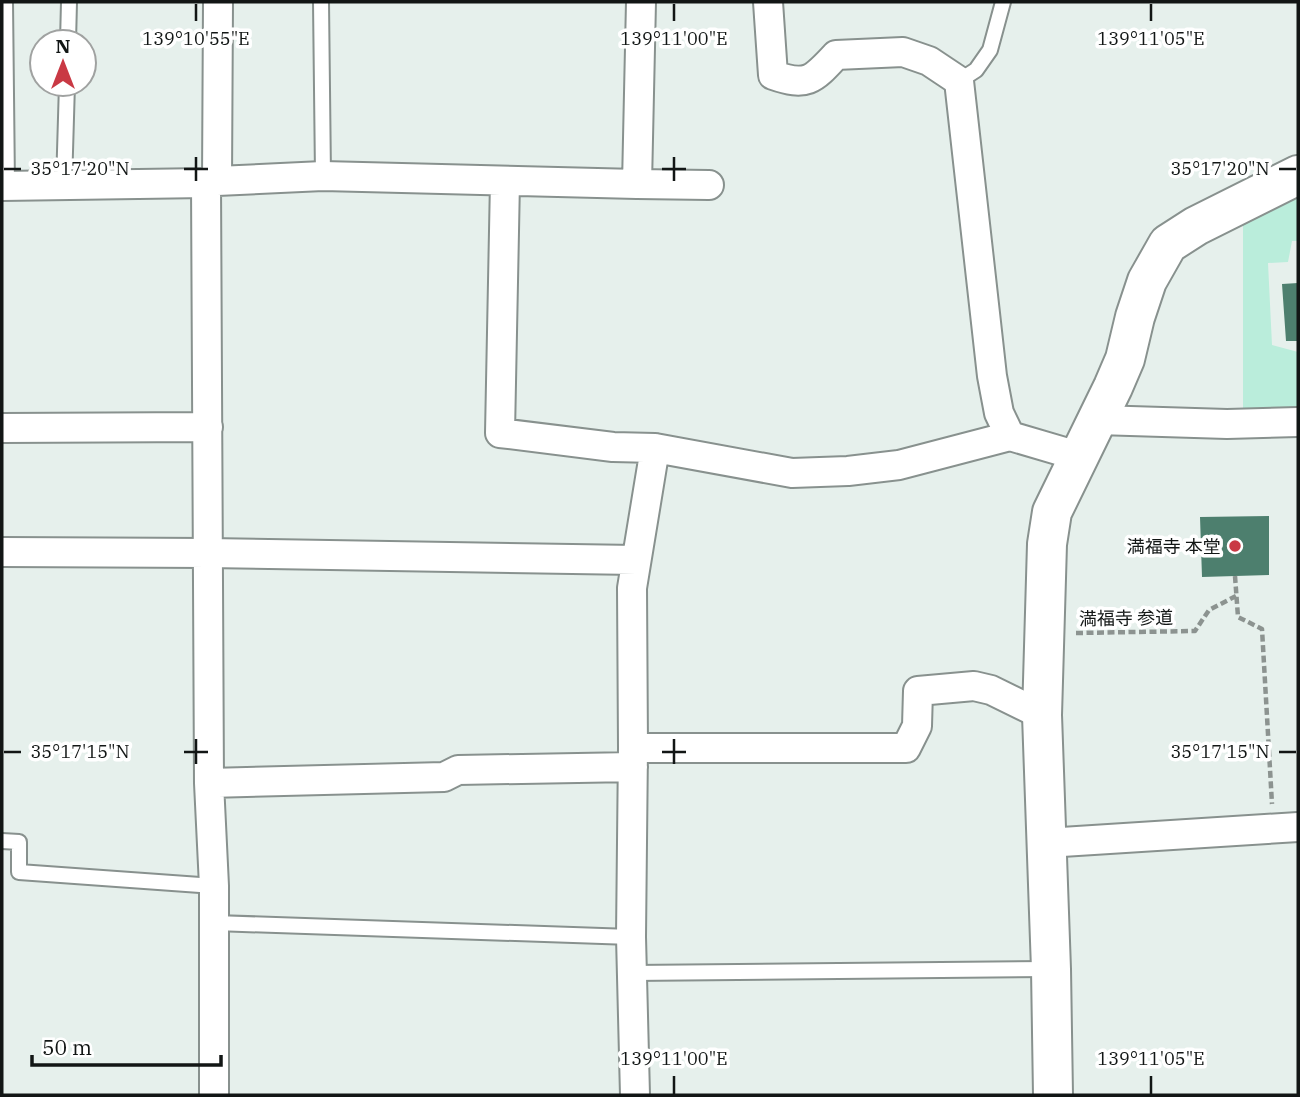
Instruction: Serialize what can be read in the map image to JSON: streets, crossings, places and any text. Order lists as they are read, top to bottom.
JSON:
{
  "streets": {
    "path": ["満福寺 参道"]
  },
  "places": ["満福寺 本堂"],
  "scale_bar": "50 m",
  "north": "top",
  "coordinates": [
    "139°10'55\"E",
    "139°11'00\"E",
    "139°11'05\"E",
    "35°17'20\"N",
    "35°17'15\"N"
  ]
}
